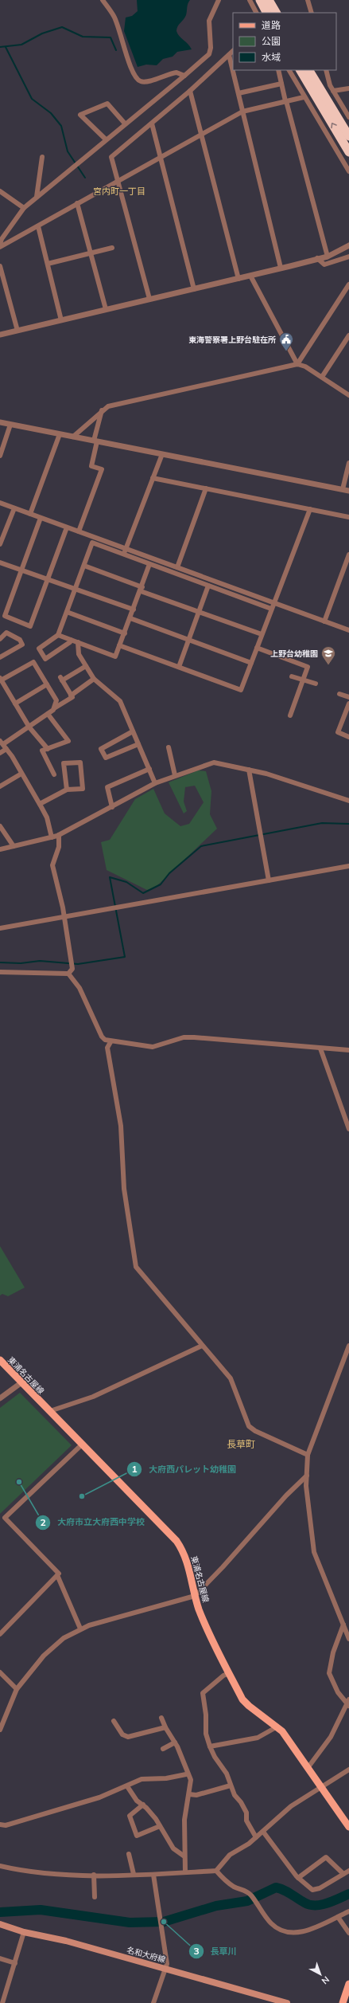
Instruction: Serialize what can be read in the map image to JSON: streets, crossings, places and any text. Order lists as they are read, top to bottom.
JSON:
{
  "streets": {
    "main road": ["東浦名古屋線", "名和大府線"]
  },
  "districts": ["宮内町一丁目", "長草町"],
  "places": {
    "public building": ["東海警察署上野台駐在所"],
    "school or university": ["上野台幼稚園"],
    "other": ["大府市立大府西中学校", "大府西パレット幼稚園", "長草川"]
  },
  "legend": ["道路", "公園", "水域"],
  "north": "bottom right"
}
